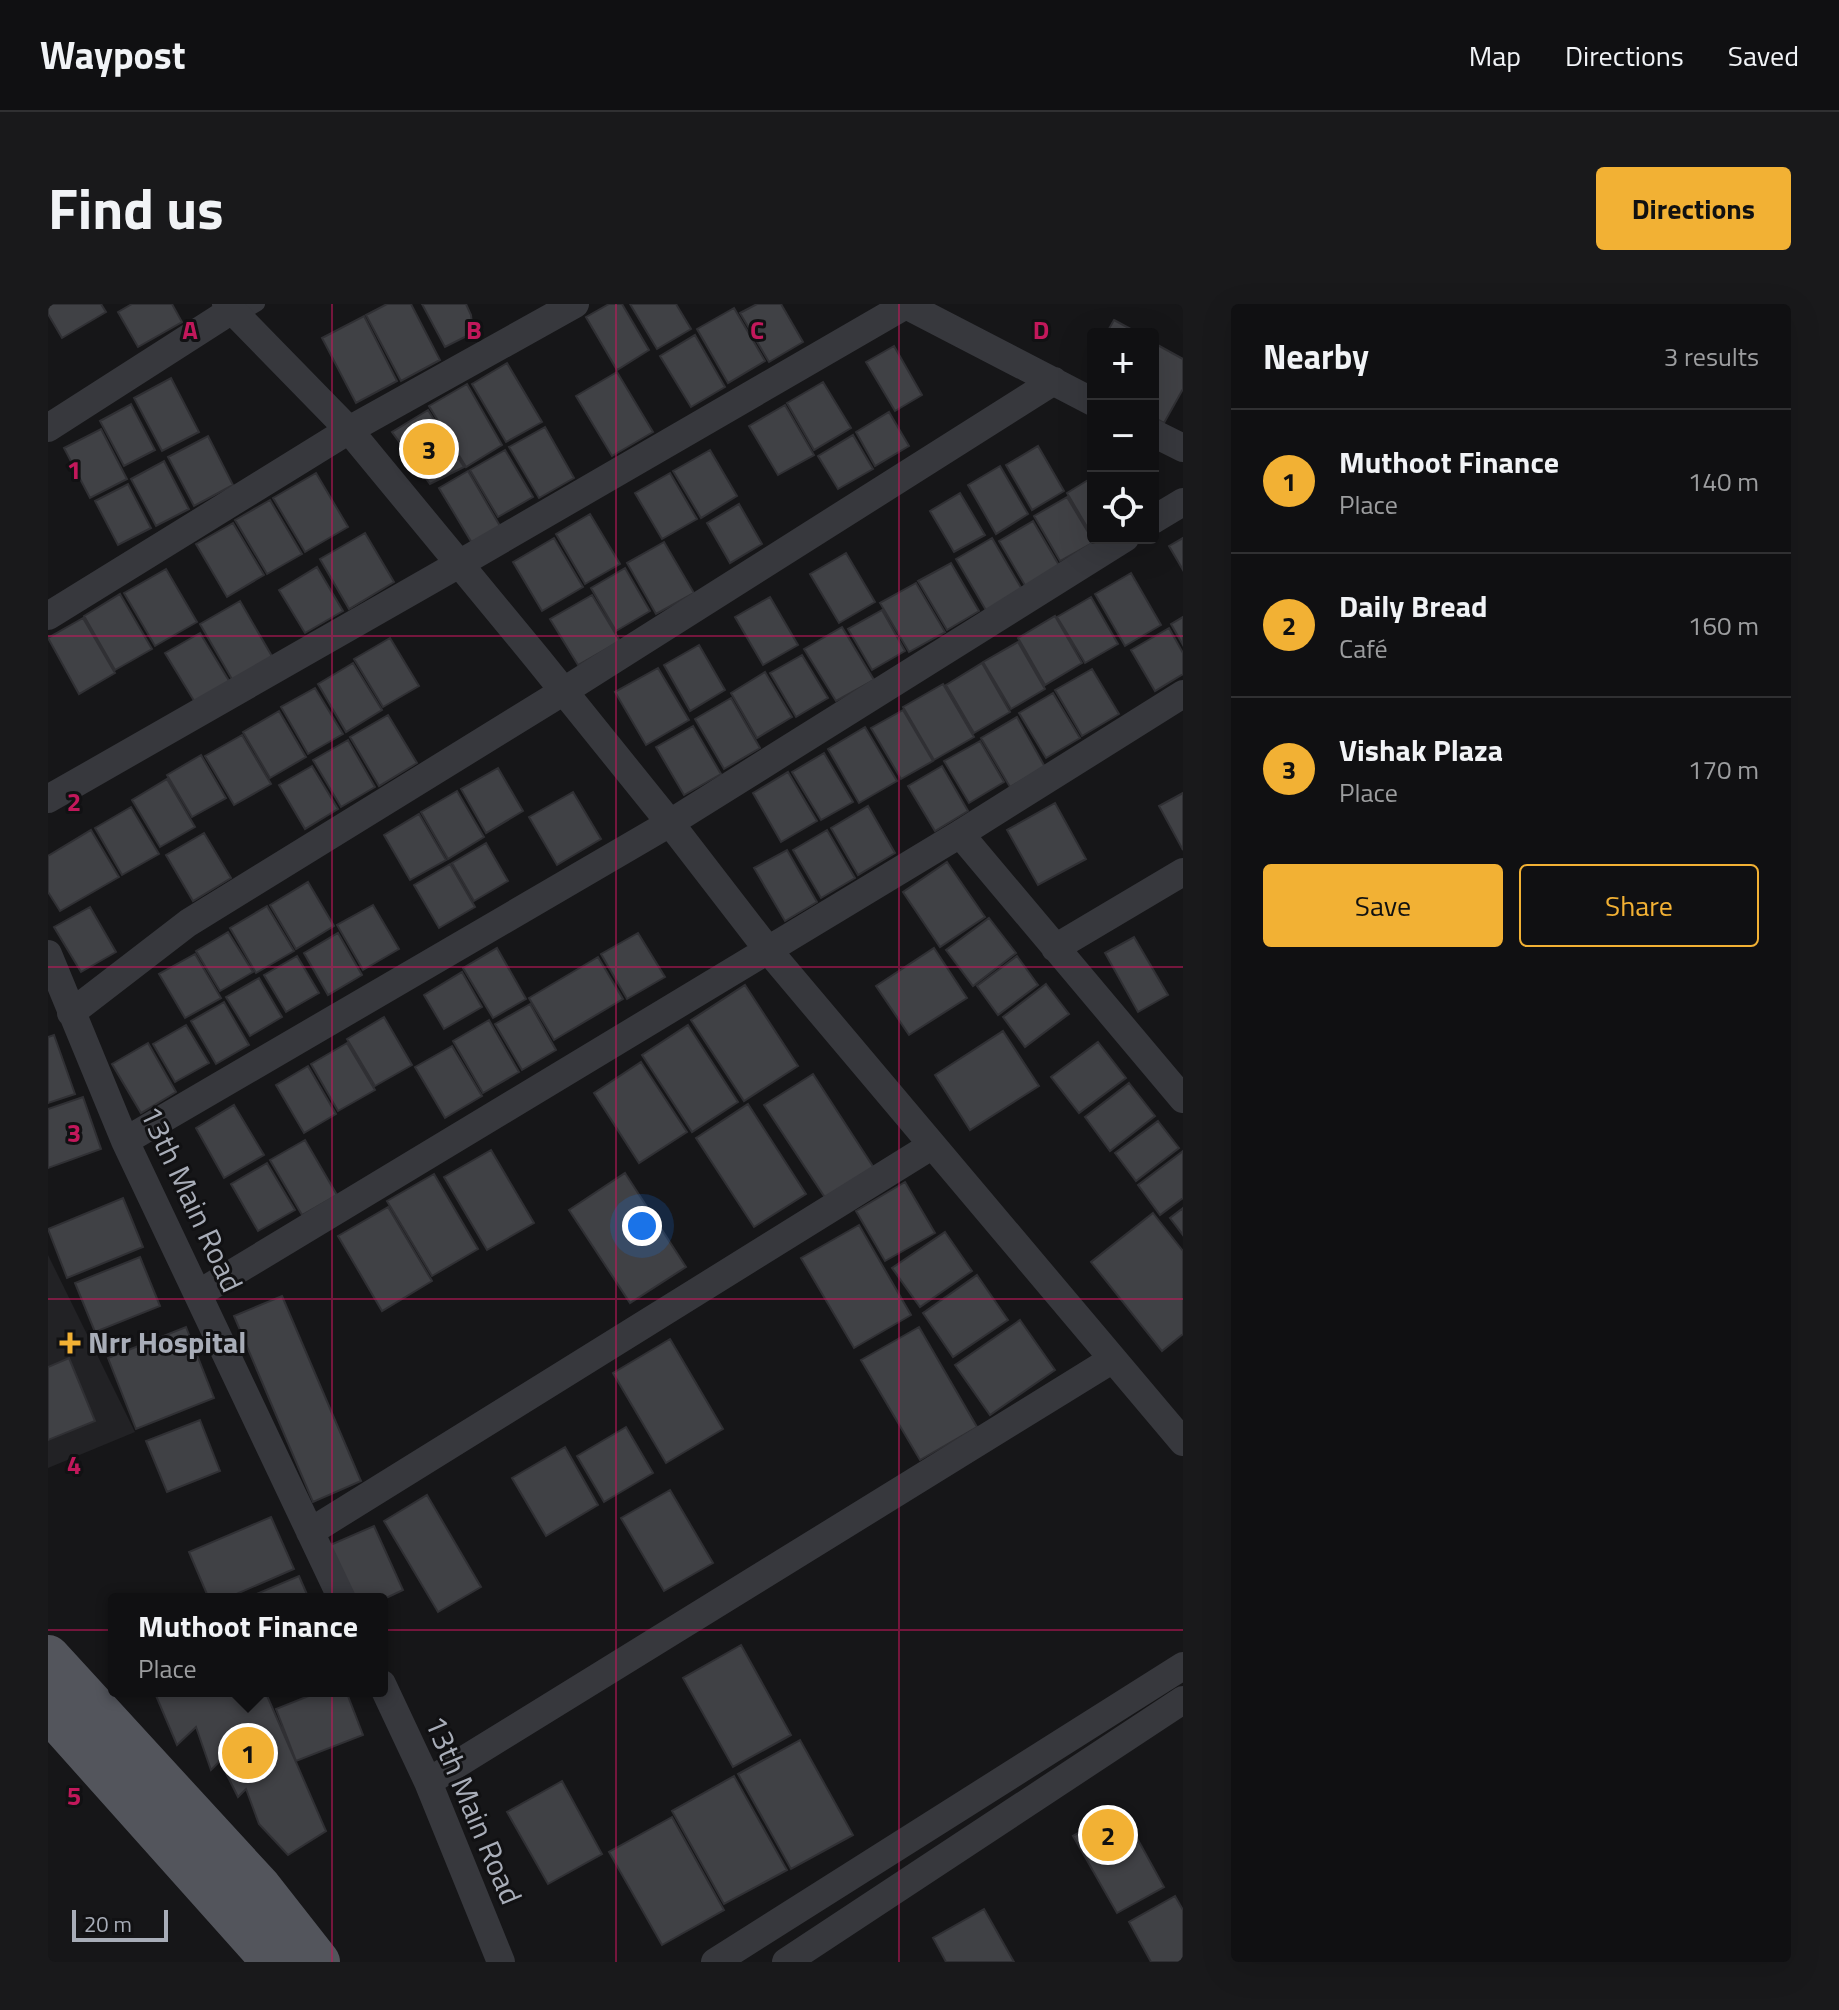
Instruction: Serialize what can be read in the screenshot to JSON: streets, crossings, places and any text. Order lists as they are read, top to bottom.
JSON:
{
  "streets": {
    "street": ["13th Main Road"]
  },
  "places": {
    "health": ["Nrr Hospital"]
  },
  "scale_bar": "20 m",
  "page": {
    "header": "Waypost",
    "nav": ["Map", "Directions", "Saved"],
    "title": "Find us",
    "buttons": [
      "Directions",
      ["Save", "Share"]
    ],
    "heading": ["Nearby", "3 results"],
    "map_buttons": ["+", "−"],
    "list": [
      {
        "mark": "1",
        "name": "Muthoot Finance",
        "note": "Place",
        "value": "140 m"
      },
      {
        "mark": "2",
        "name": "Daily Bread",
        "note": "Café",
        "value": "160 m"
      },
      {
        "mark": "3",
        "name": "Vishak Plaza",
        "note": "Place",
        "value": "170 m"
      }
    ],
    "pins": ["3", "1", "2"],
    "popup": ["Muthoot Finance", "Place"],
    "scale": "20 m"
  },
  "grid": {
    "columns": [
      "A",
      "B",
      "C",
      "D"
    ],
    "rows": [
      "1",
      "2",
      "3",
      "4",
      "5"
    ]
  }
}
